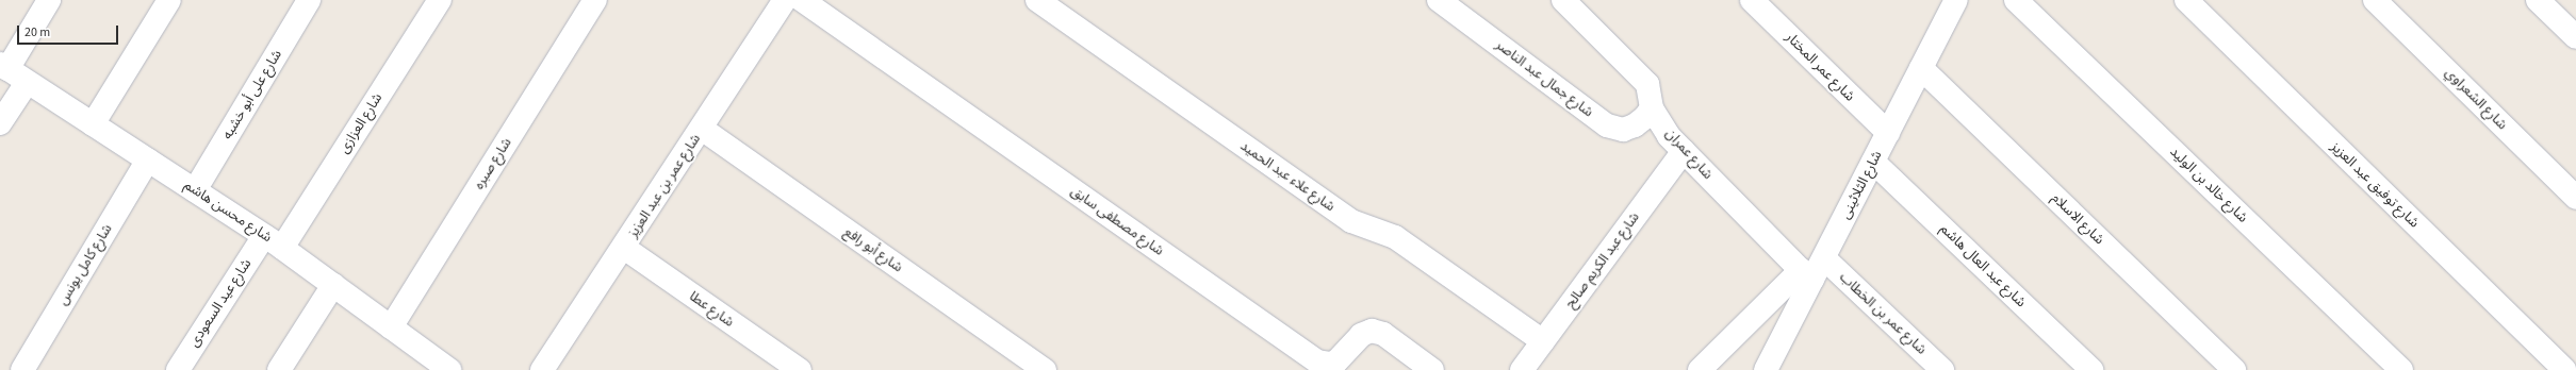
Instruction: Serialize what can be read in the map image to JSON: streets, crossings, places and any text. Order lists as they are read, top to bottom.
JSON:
{
  "streets": {
    "street": [
      "شارع عمر المختار",
      "شارع جمال عبد الناصر",
      "شارع على أبو خشبه",
      "شارع الشعراوي",
      "شارع العزازى",
      "شارع عمران",
      "شارع صبره",
      "شارع علاء عبد الحميد",
      "شارع الثلاثينى",
      "شارع خالد بن الوليد",
      "شارع توفيق عبد العزيز",
      "شارع عمر بن عبد العزيز",
      "شارع محسن هاشم",
      "شارع الاسلام",
      "شارع مصطفى سابق",
      "شارع أبو رافع",
      "شارع عبد الكريم صالح",
      "شارع كامل يونس",
      "شارع عبد العال هاشم",
      "شارع عيد السعودى",
      "شارع عطا",
      "شارع عمر بن الخطاب"
    ]
  },
  "crossings": [
    ["شارع عمر المختار", "شارع الثلاثينى"],
    ["شارع جمال عبد الناصر", "شارع عمران"],
    ["شارع على أبو خشبه", "شارع محسن هاشم"],
    ["شارع العزازى", "شارع محسن هاشم"],
    ["شارع العزازى", "شارع عيد السعودى"],
    ["شارع عمران", "شارع الثلاثينى"],
    ["شارع عمران", "شارع عبد الكريم صالح"],
    ["شارع صبره", "شارع محسن هاشم"],
    ["شارع علاء عبد الحميد", "شارع عبد الكريم صالح"],
    ["شارع الثلاثينى", "شارع الاسلام"],
    ["شارع الثلاثينى", "شارع عبد العال هاشم"],
    ["شارع الثلاثينى", "شارع عمر بن الخطاب"],
    ["شارع عمر بن عبد العزيز", "شارع أبو رافع"],
    ["شارع عمر بن عبد العزيز", "شارع عطا"],
    ["شارع محسن هاشم", "شارع كامل يونس"],
    ["شارع محسن هاشم", "شارع عيد السعودى"]
  ],
  "scale_bar": "20 m"
}
